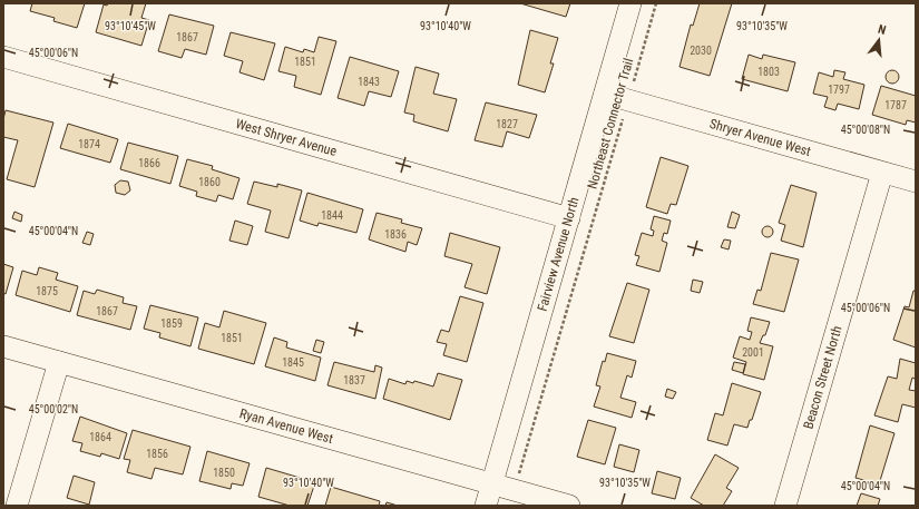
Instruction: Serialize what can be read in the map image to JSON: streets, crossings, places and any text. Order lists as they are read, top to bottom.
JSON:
{
  "streets": {
    "street": [
      "West Shryer Avenue",
      "Shryer Avenue West",
      "Fairview Avenue North",
      "Beacon Street North",
      "Ryan Avenue West"
    ],
    "path": ["Northeast Connector Trail"]
  },
  "crossings": [
    ["Northeast Connector Trail", "Shryer Avenue West"],
    ["Northeast Connector Trail", "Ryan Avenue West"],
    ["West Shryer Avenue", "Fairview Avenue North"],
    ["Shryer Avenue West", "Fairview Avenue North"],
    ["Shryer Avenue West", "Beacon Street North"],
    ["Fairview Avenue North", "Ryan Avenue West"]
  ],
  "house_numbers": [
    "1867",
    "2030",
    "1851",
    "1803",
    "1843",
    "1797",
    "1787",
    "1827",
    "1874",
    "1866",
    "1860",
    "1844",
    "1836",
    "1875",
    "1867",
    "1859",
    "1851",
    "2001",
    "1845",
    "1837",
    "1864",
    "1856",
    "1850"
  ],
  "north": "top",
  "coordinates": [
    "93°10'45\"W",
    "93°10'40\"W",
    "93°10'35\"W",
    "45°00'06\"N",
    "45°00'08\"N",
    "45°00'04\"N",
    "45°00'02\"N"
  ]
}
